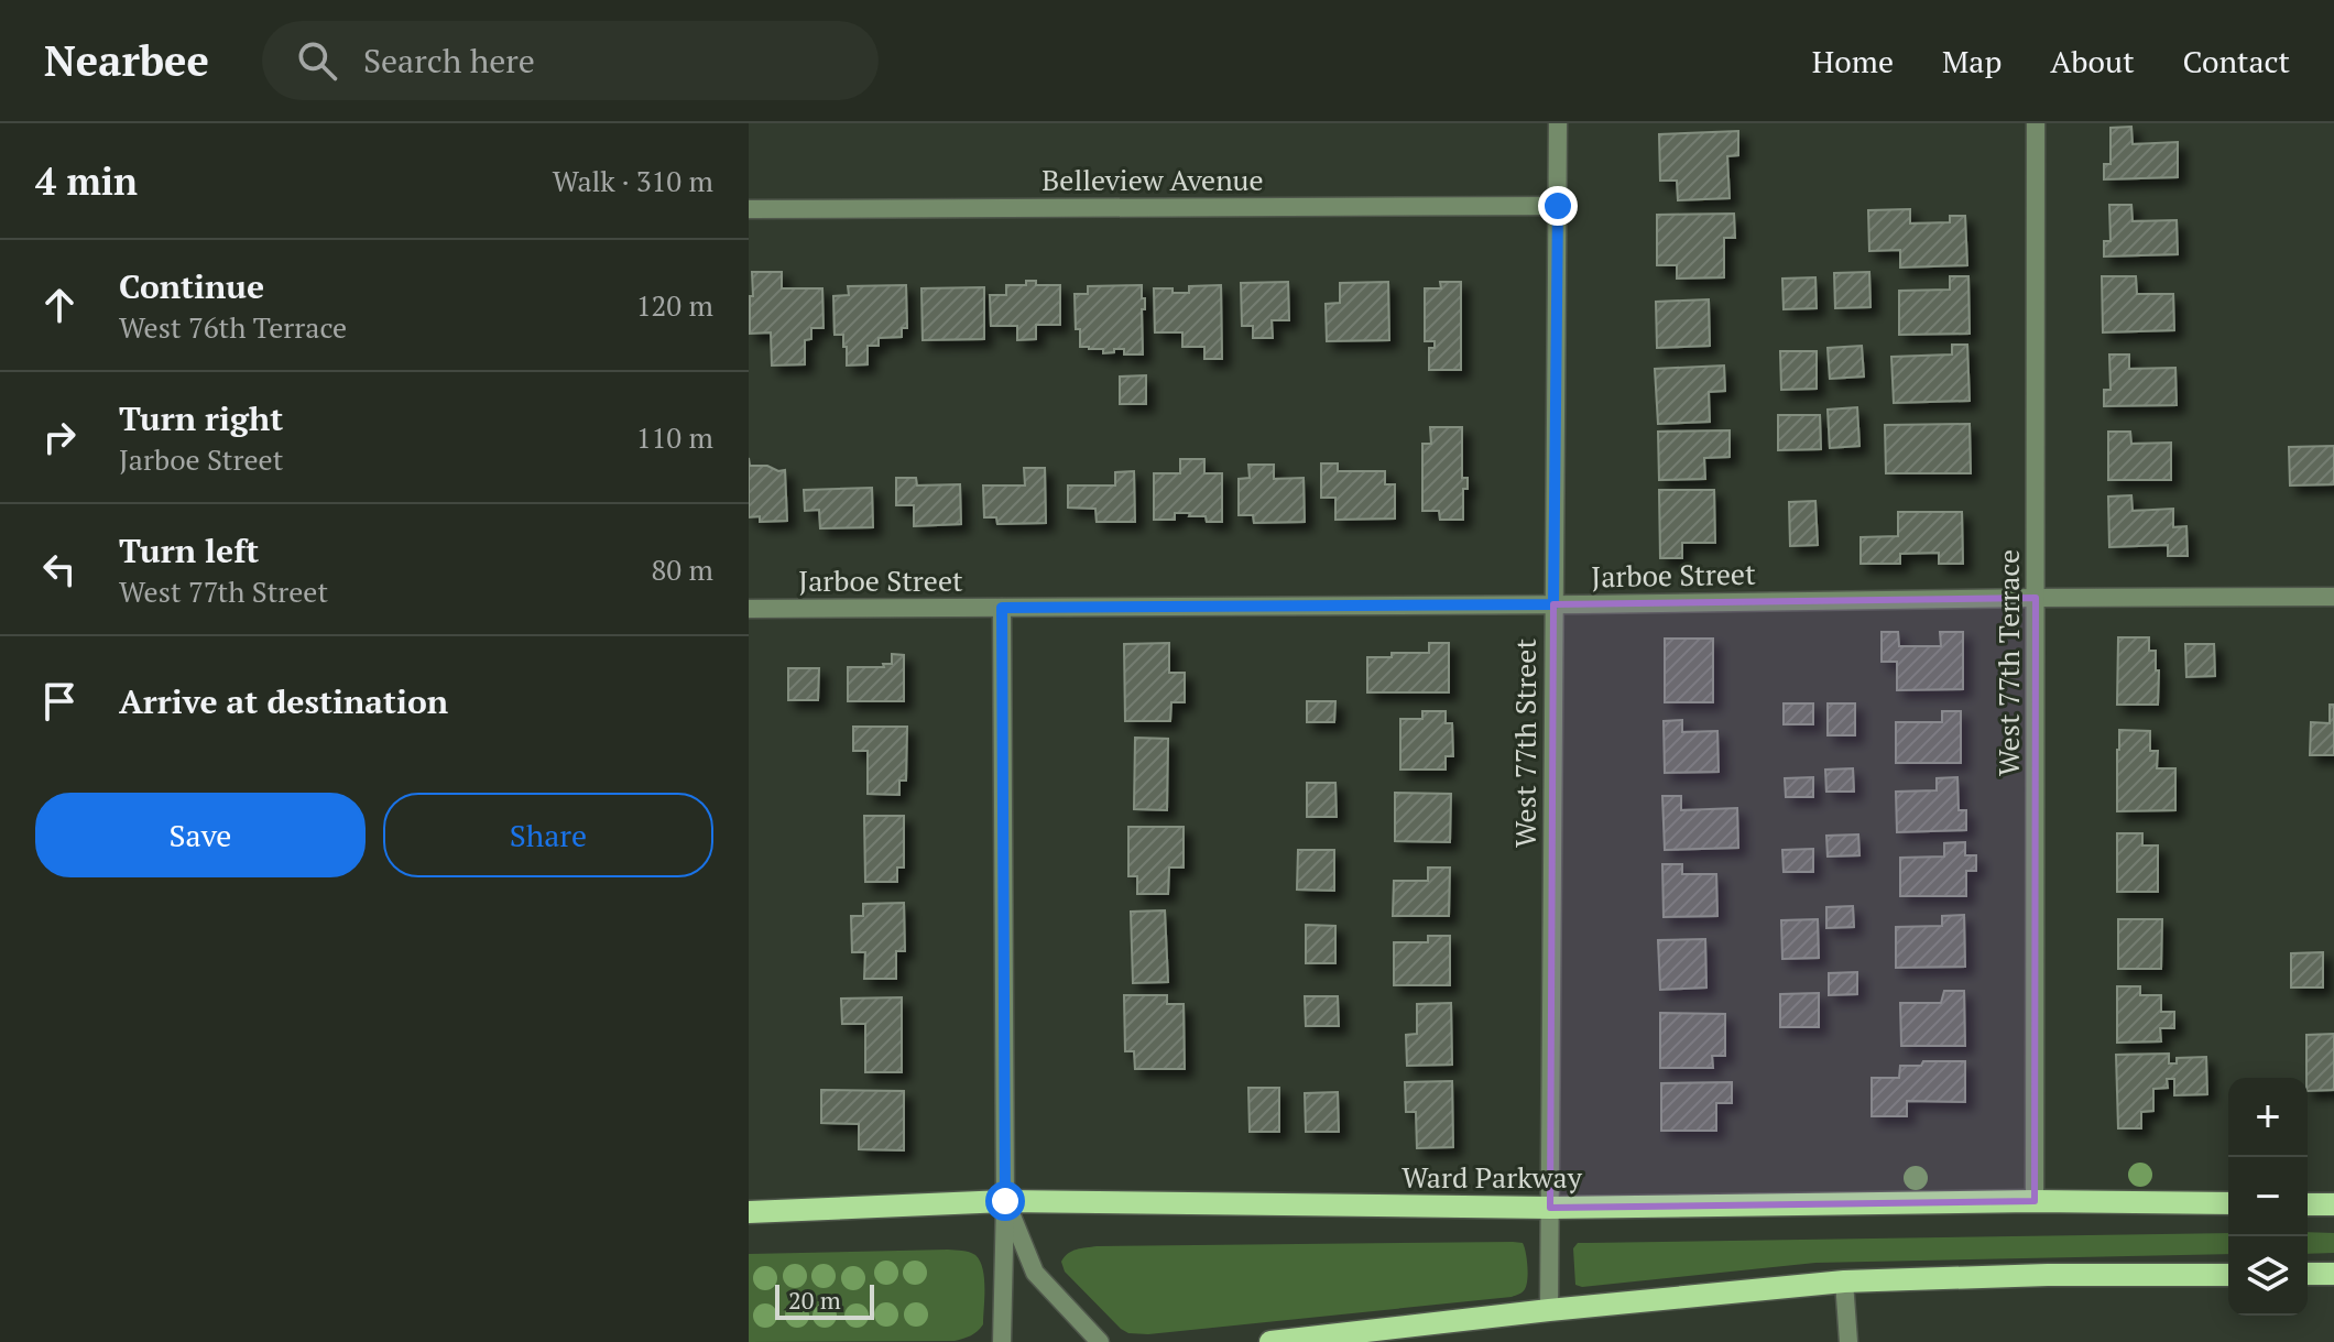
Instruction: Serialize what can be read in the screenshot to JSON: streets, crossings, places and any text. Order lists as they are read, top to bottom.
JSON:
{
  "streets": {
    "main road": ["Ward Parkway"],
    "street": [
      "Belleview Avenue",
      "Jarboe Street",
      "West 77th Terrace",
      "West 77th Street"
    ]
  },
  "crossings": [
    ["Belleview Avenue", "West 77th Street"],
    ["Jarboe Street", "West 77th Terrace"],
    ["Jarboe Street", "West 77th Street"],
    ["West 77th Terrace", "Ward Parkway"],
    ["West 77th Street", "Ward Parkway"]
  ],
  "scale_bar": "20 m",
  "page": {
    "header": "Nearbee",
    "search": "Search here",
    "nav": [
      "Home",
      "Map",
      "About",
      "Contact"
    ],
    "heading": ["4 min", "Walk · 310 m"],
    "list": [
      ["Continue", "West 76th Terrace", "120 m"],
      ["Turn right", "Jarboe Street", "110 m"],
      ["Turn left", "West 77th Street", "80 m"],
      "Arrive at destination"
    ],
    "buttons": ["Save", "Share"],
    "map_buttons": ["+", "−"],
    "scale": "20 m"
  }
}
